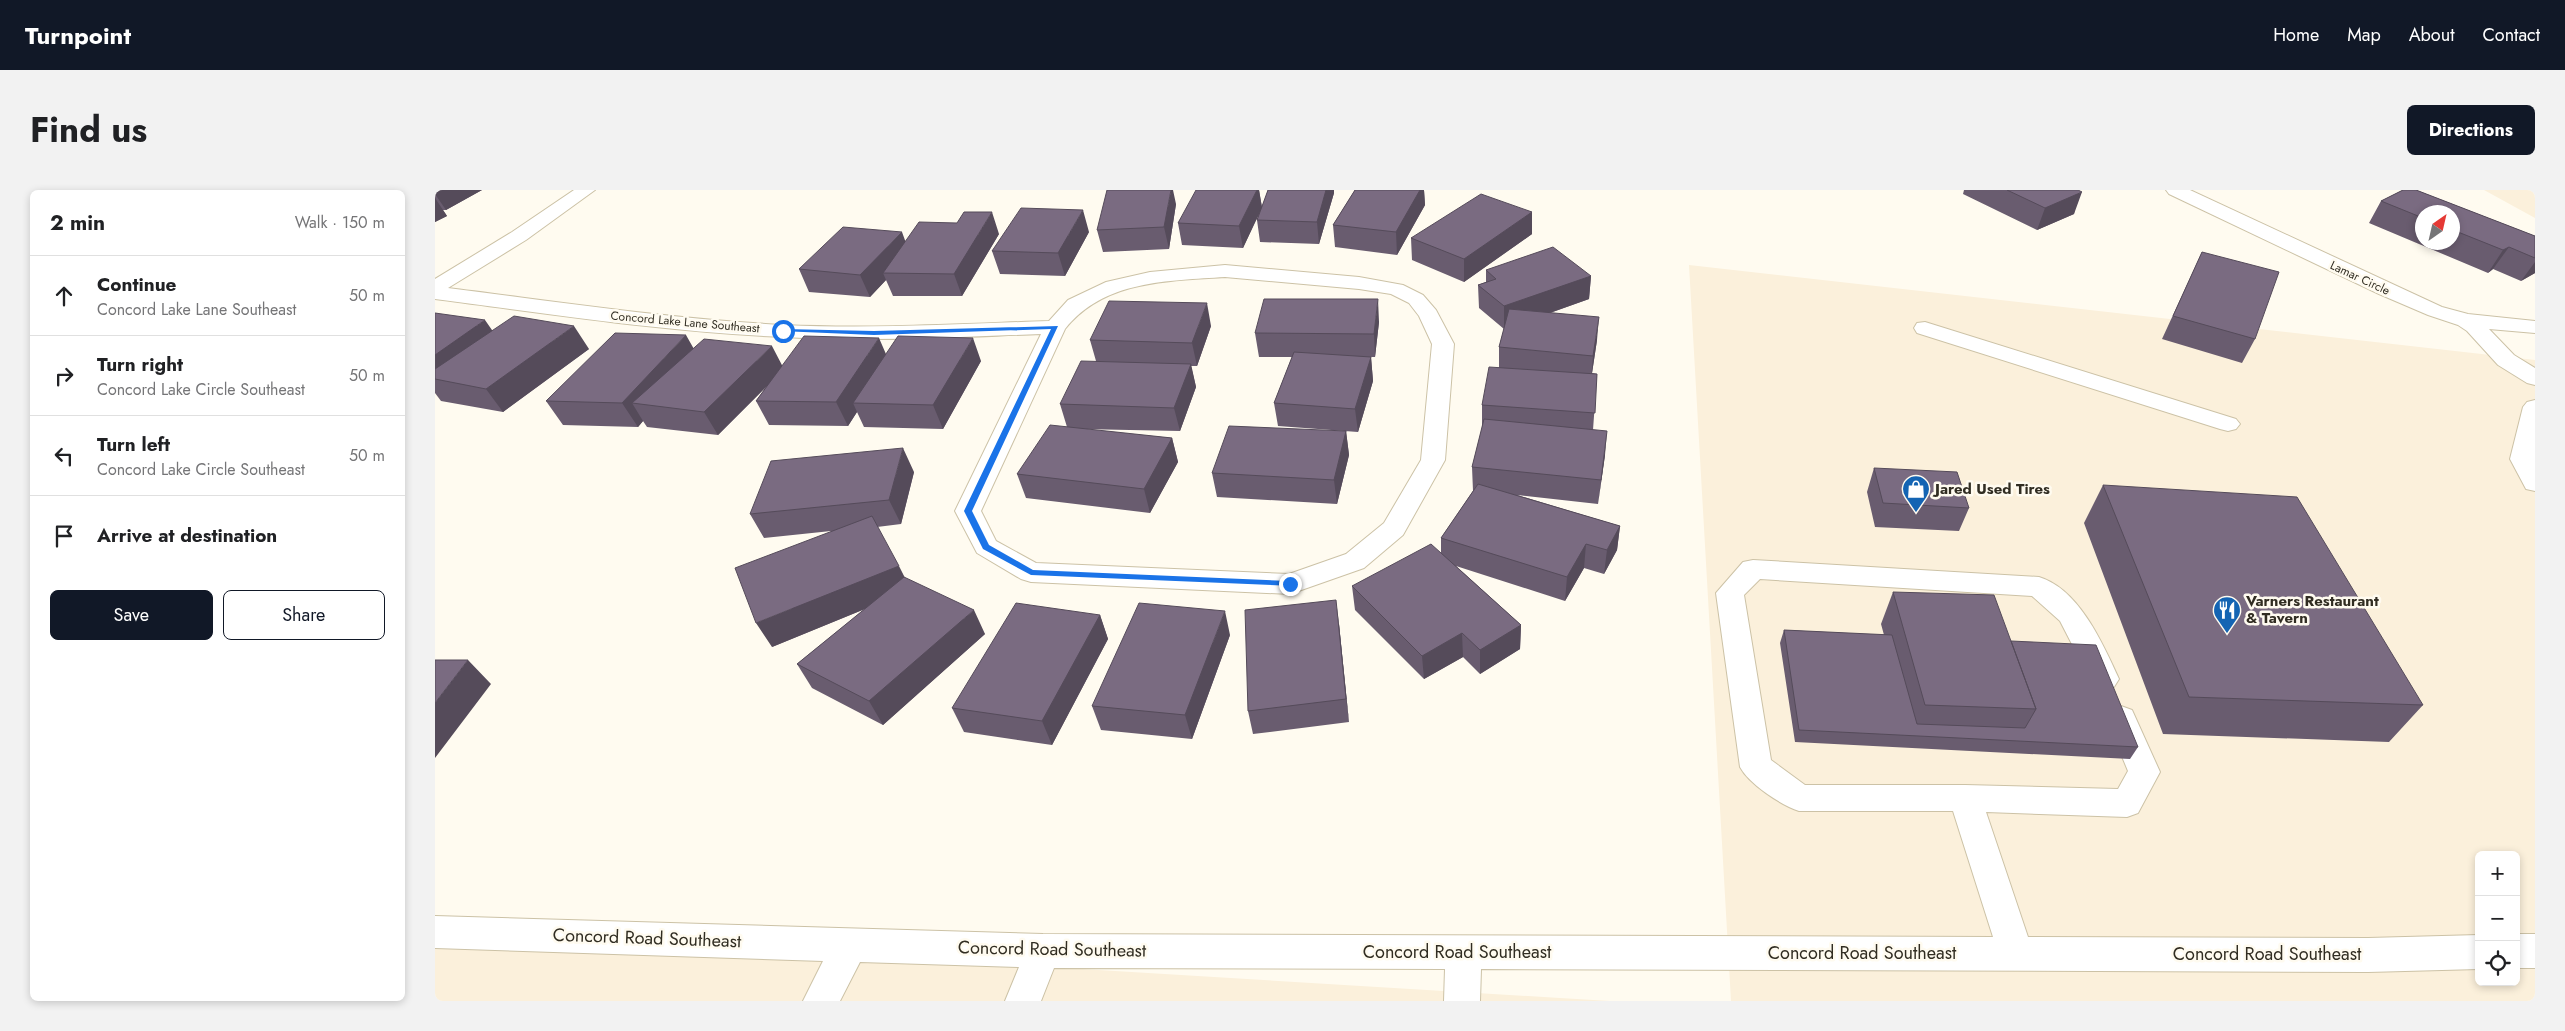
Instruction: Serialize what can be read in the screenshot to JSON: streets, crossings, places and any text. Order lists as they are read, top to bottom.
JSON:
{
  "streets": {
    "street": ["Lamar Circle", "Concord Lake Lane Southeast", "Concord Road Southeast"]
  },
  "places": {
    "shop": ["Jared Used Tires"],
    "restaurant": ["Varners Restaurant & Tavern"]
  },
  "north": "top right",
  "page": {
    "header": "Turnpoint",
    "nav": [
      "Home",
      "Map",
      "About",
      "Contact"
    ],
    "title": "Find us",
    "buttons": [
      "Directions",
      ["Save", "Share"]
    ],
    "heading": ["2 min", "Walk · 150 m"],
    "list": [
      ["Continue", "Concord Lake Lane Southeast", "50 m"],
      ["Turn right", "Concord Lake Circle Southeast", "50 m"],
      ["Turn left", "Concord Lake Circle Southeast", "50 m"],
      "Arrive at destination"
    ],
    "map_buttons": ["+", "−"]
  }
}
